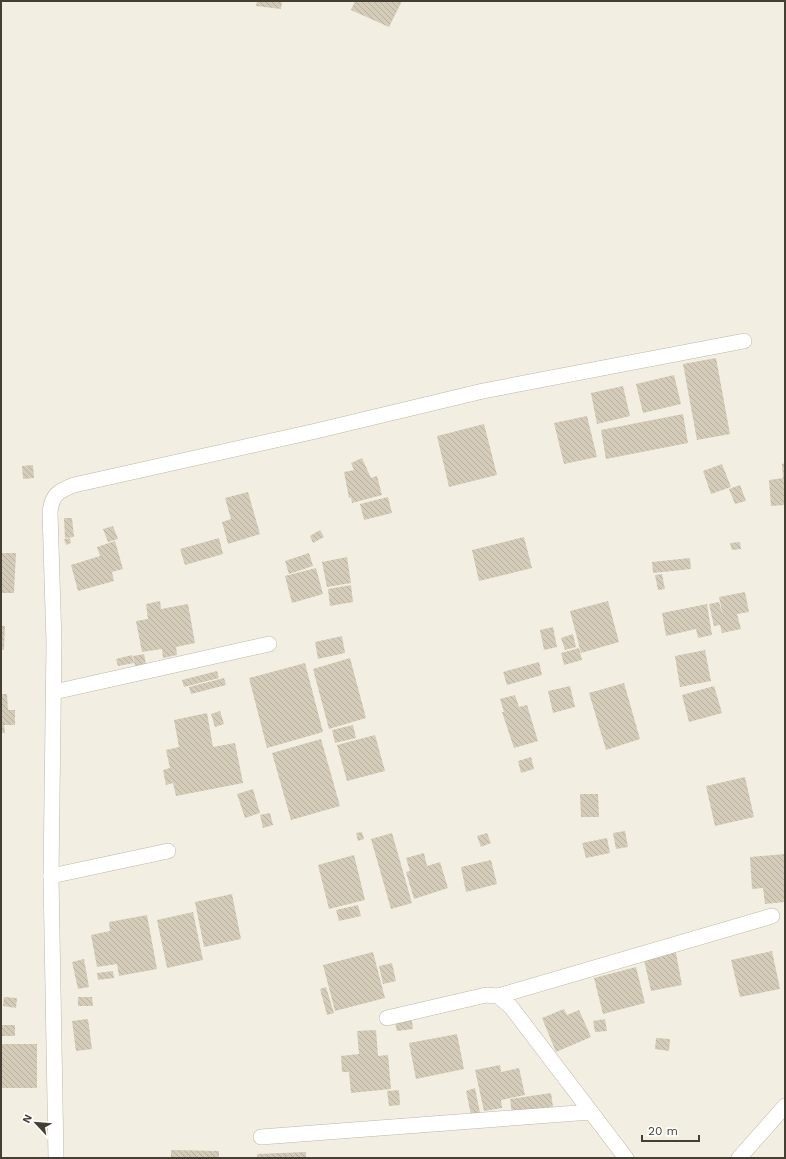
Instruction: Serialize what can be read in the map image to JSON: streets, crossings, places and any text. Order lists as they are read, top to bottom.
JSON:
{
  "scale_bar": "20 m",
  "north": "top left"
}
